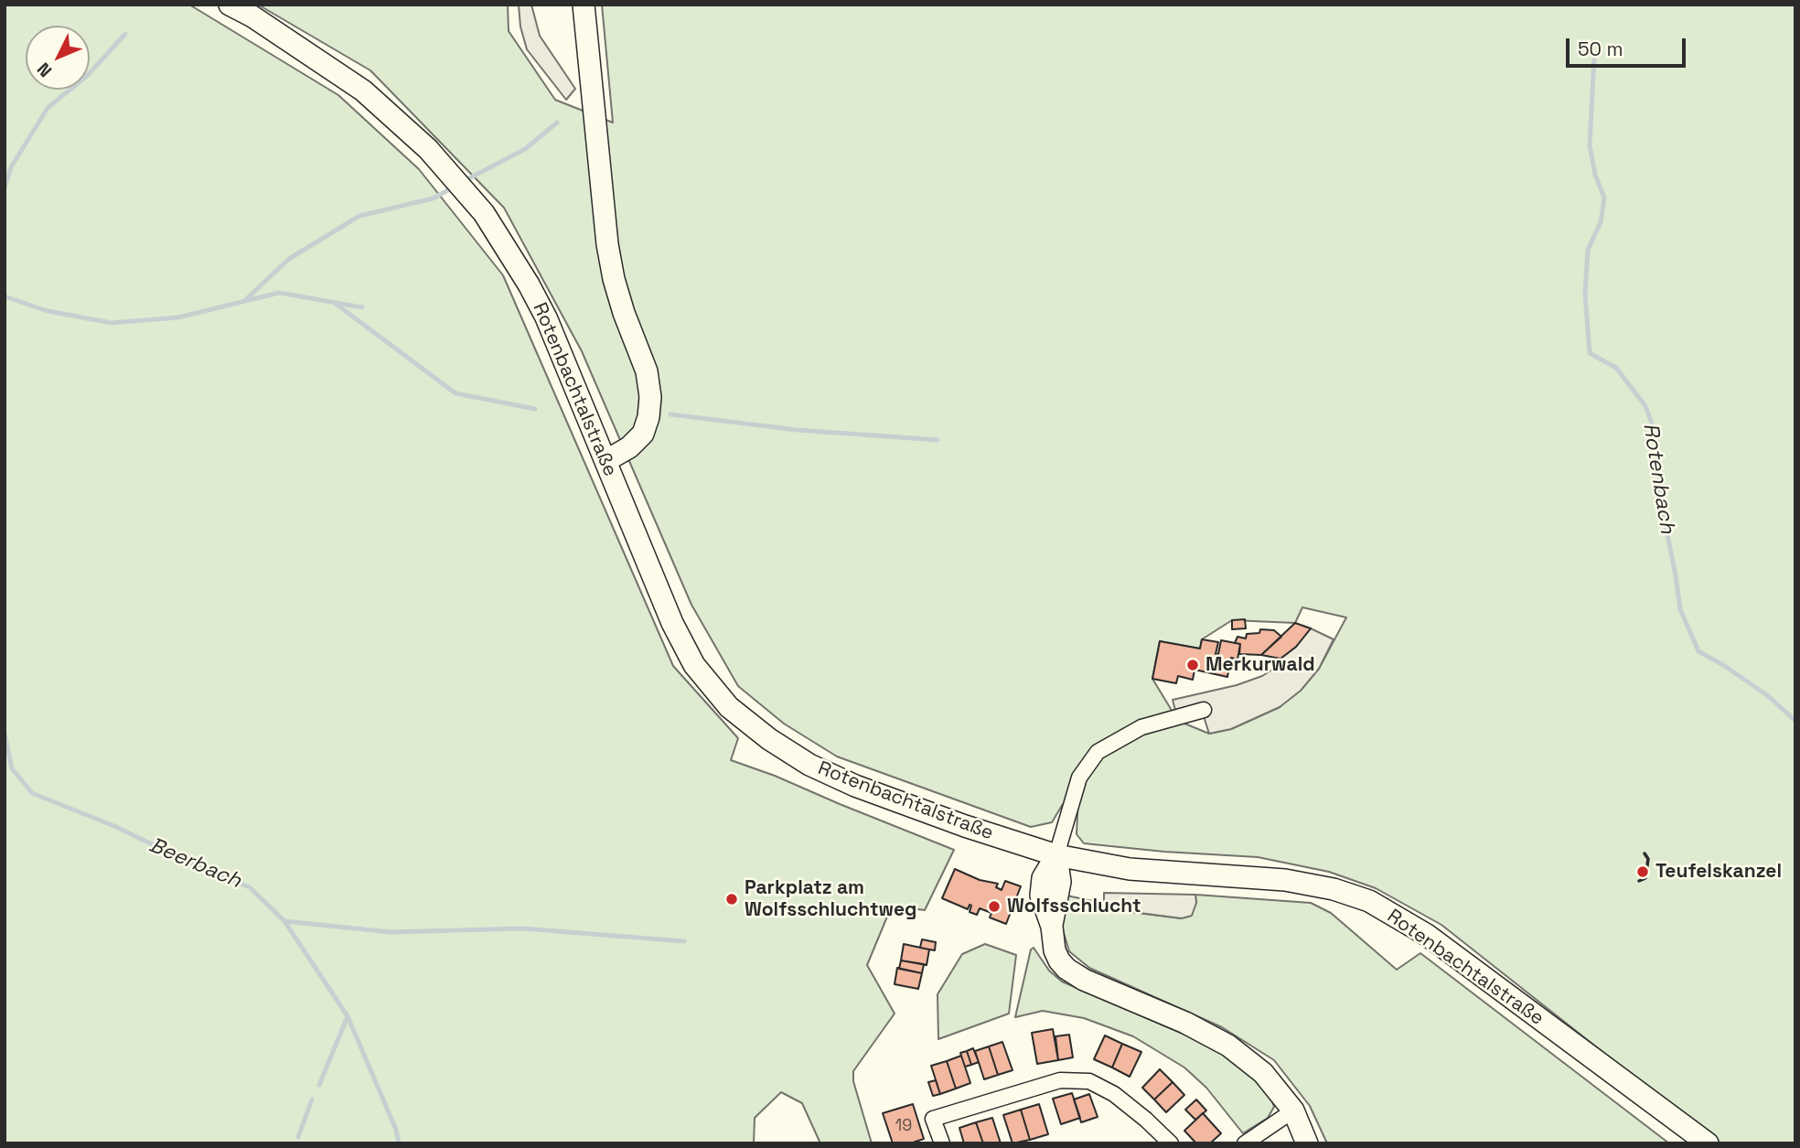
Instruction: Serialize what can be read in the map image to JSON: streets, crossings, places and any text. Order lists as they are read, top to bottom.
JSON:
{
  "streets": {
    "main road": ["Rotenbachtalstraße"]
  },
  "water": ["Rotenbach", "Beerbach"],
  "places": [
    "Merkurwald",
    "Teufelskanzel",
    "Parkplatz am Wolfsschluchtweg",
    "Wolfsschlucht"
  ],
  "house_numbers": ["19"],
  "scale_bar": "50 m",
  "north": "bottom left"
}
